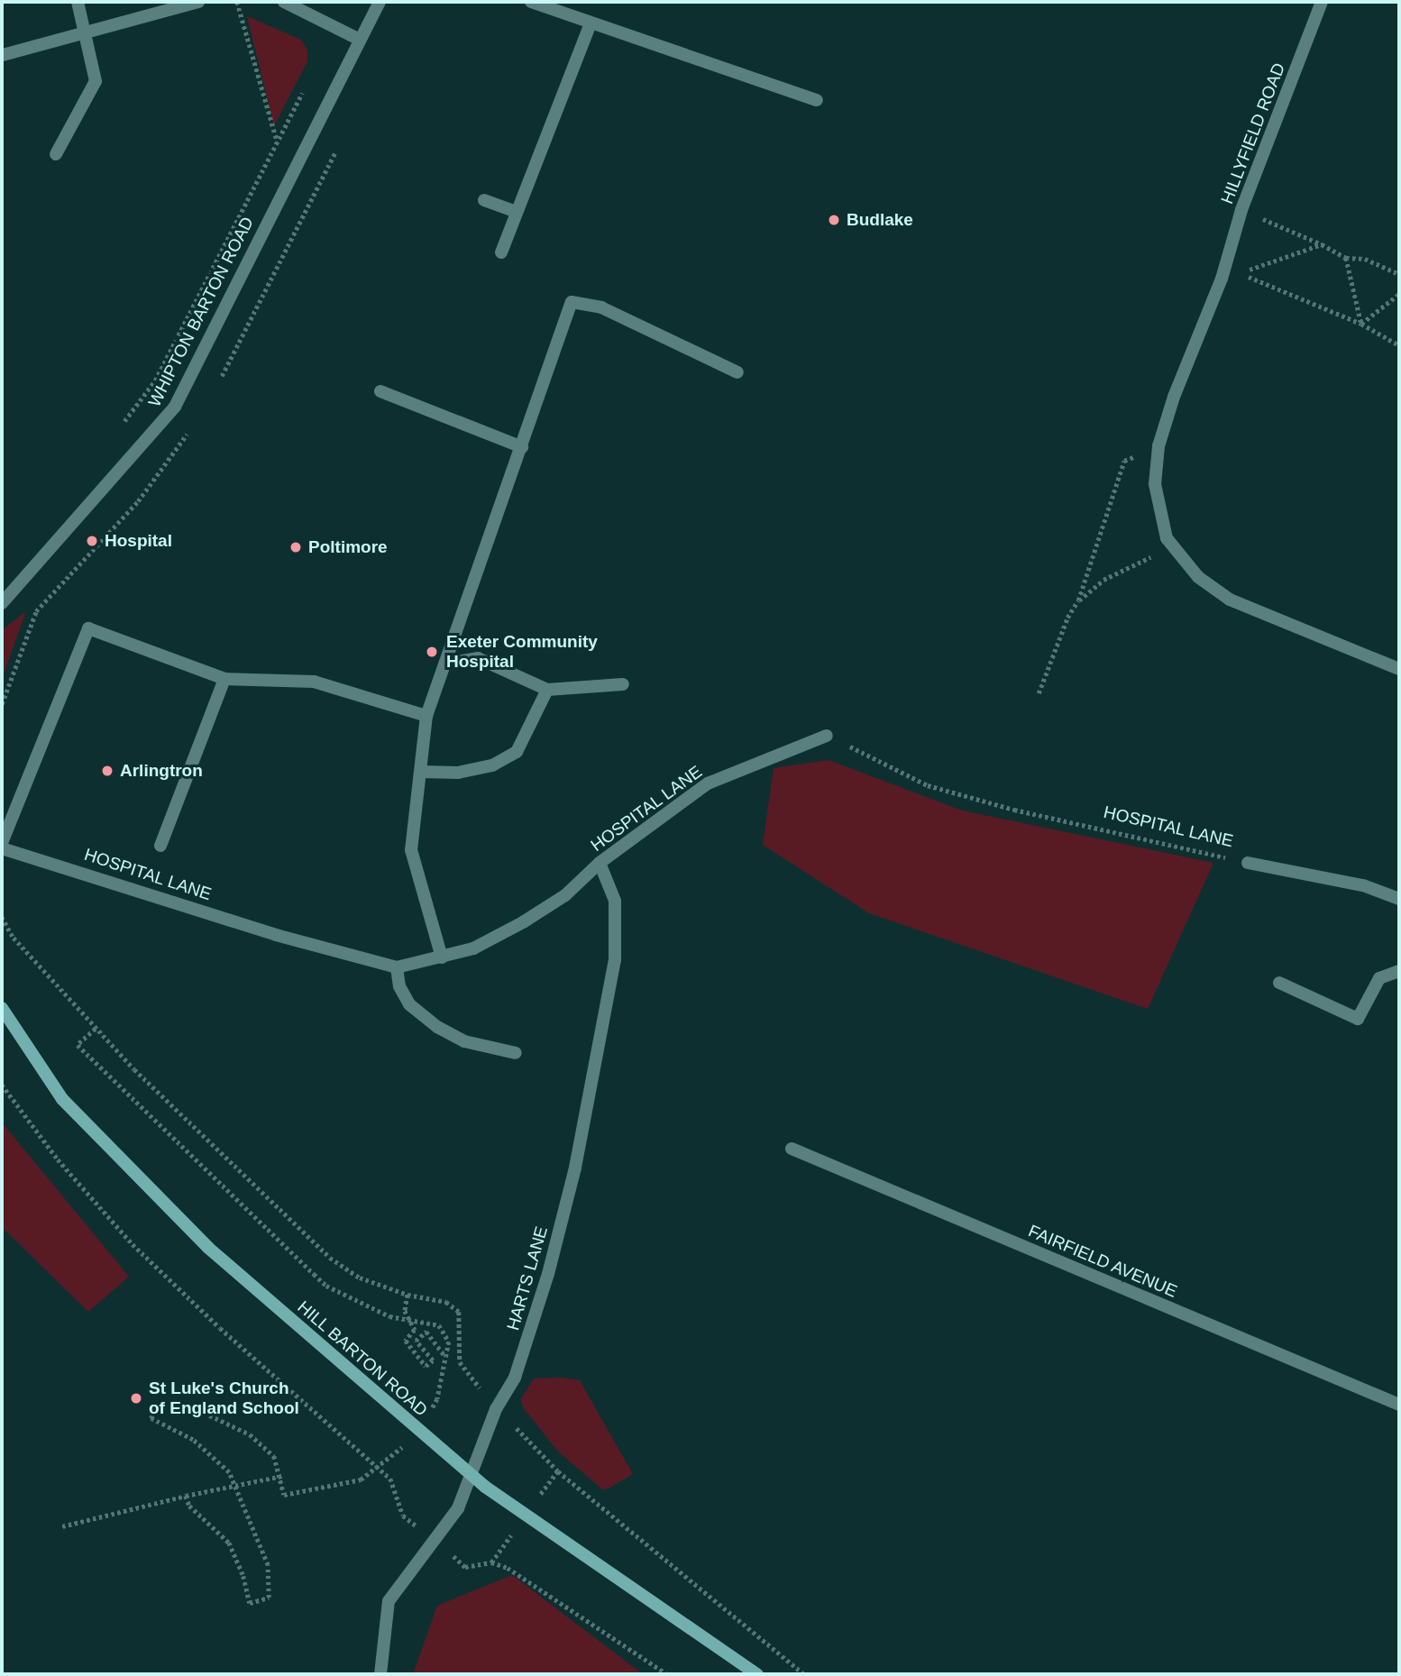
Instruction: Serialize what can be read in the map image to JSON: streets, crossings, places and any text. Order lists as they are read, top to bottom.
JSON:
{
  "streets": {
    "main road": ["HILL BARTON ROAD"],
    "street": [
      "HILLYFIELD ROAD",
      "WHIPTON BARTON ROAD",
      "HOSPITAL LANE",
      "FAIRFIELD AVENUE",
      "HARTS LANE"
    ]
  },
  "crossings": [
    ["HOSPITAL LANE", "HARTS LANE"],
    ["HARTS LANE", "HILL BARTON ROAD"]
  ],
  "places": [
    "Budlake",
    "Hospital",
    "Poltimore",
    "Exeter Community Hospital",
    "Arlingtron",
    "St Luke's Church of England School"
  ]
}
